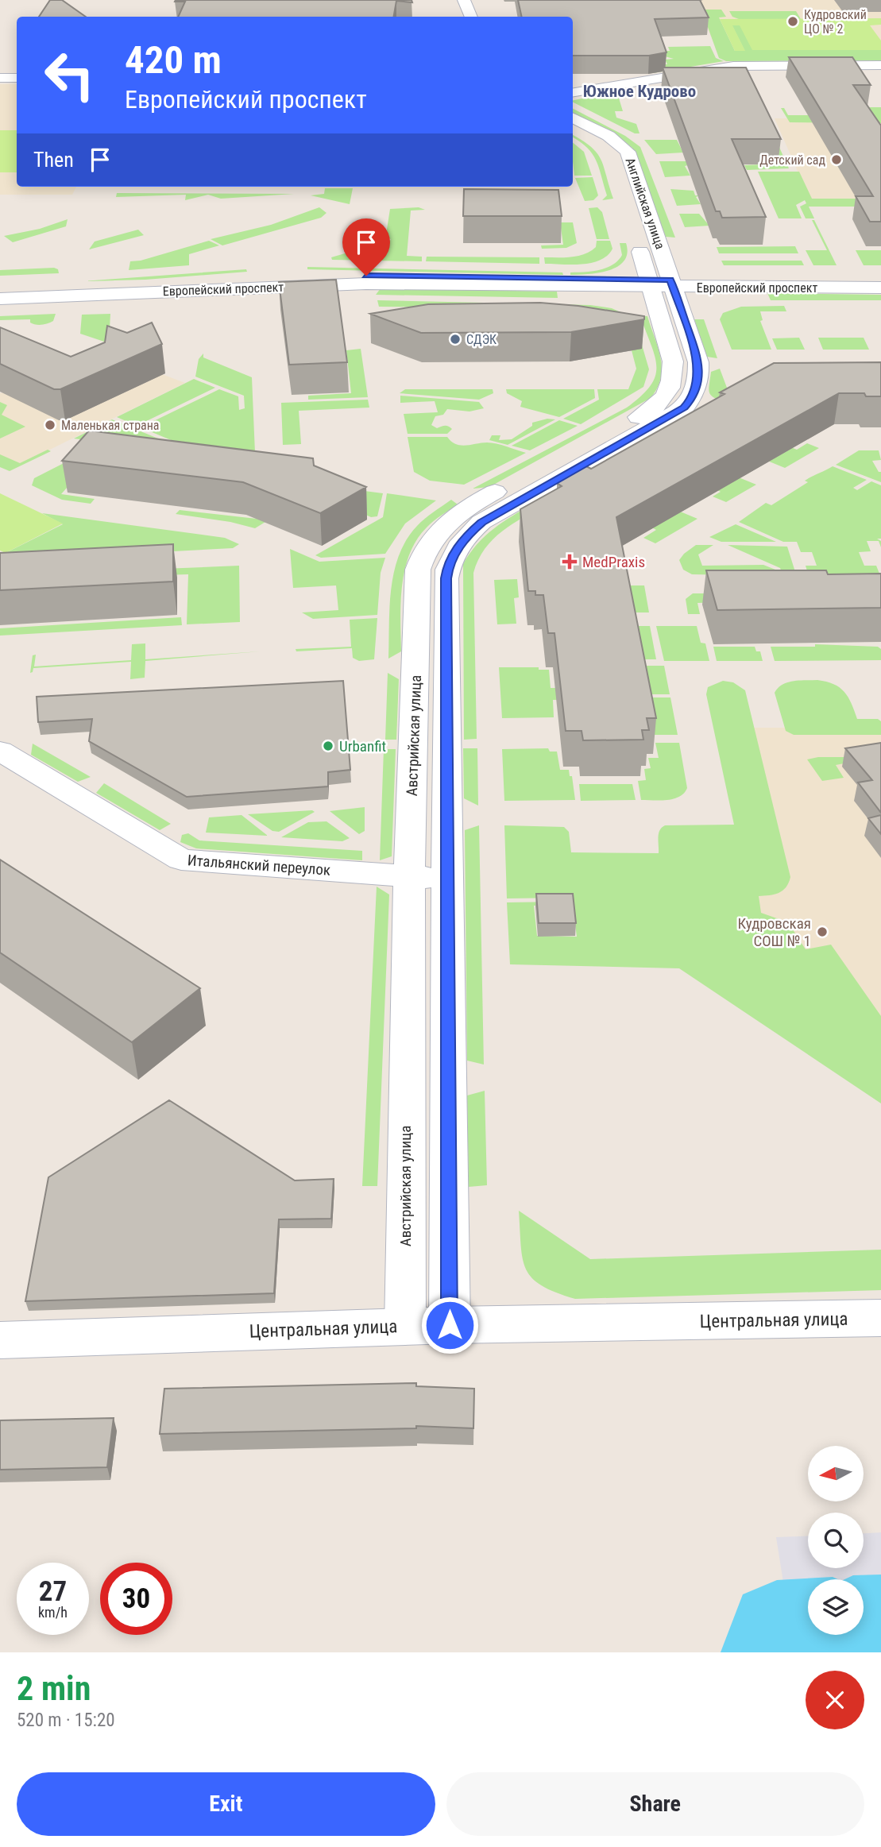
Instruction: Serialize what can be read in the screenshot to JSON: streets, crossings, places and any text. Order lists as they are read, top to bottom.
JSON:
{
  "streets": {
    "street": [
      "Английская улица",
      "Европейский проспект",
      "Австрийская улица",
      "Итальянский переулок",
      "Центральная улица"
    ]
  },
  "crossings": [
    ["Английская улица", "Европейский проспект"],
    ["Английская улица", "Австрийская улица"],
    ["Европейский проспект", "Австрийская улица"],
    ["Австрийская улица", "Итальянский переулок"],
    ["Австрийская улица", "Центральная улица"]
  ],
  "districts": ["Южное Кудрово"],
  "places": {
    "other": [
      "Кудровский ЦО № 2",
      "Детский сад",
      "СДЭК",
      "Маленькая страна",
      "Urbanfit",
      "Кудровская СОШ № 1"
    ],
    "health": ["MedPraxis"]
  },
  "north": "left",
  "page": {
    "turn": ["420 m", "Европейский проспект"],
    "then": "Then",
    "speed": "27 km/h",
    "limit": "30",
    "heading": ["2 min", "520 m · 15:20"],
    "buttons": ["Exit", "Share"]
  }
}
